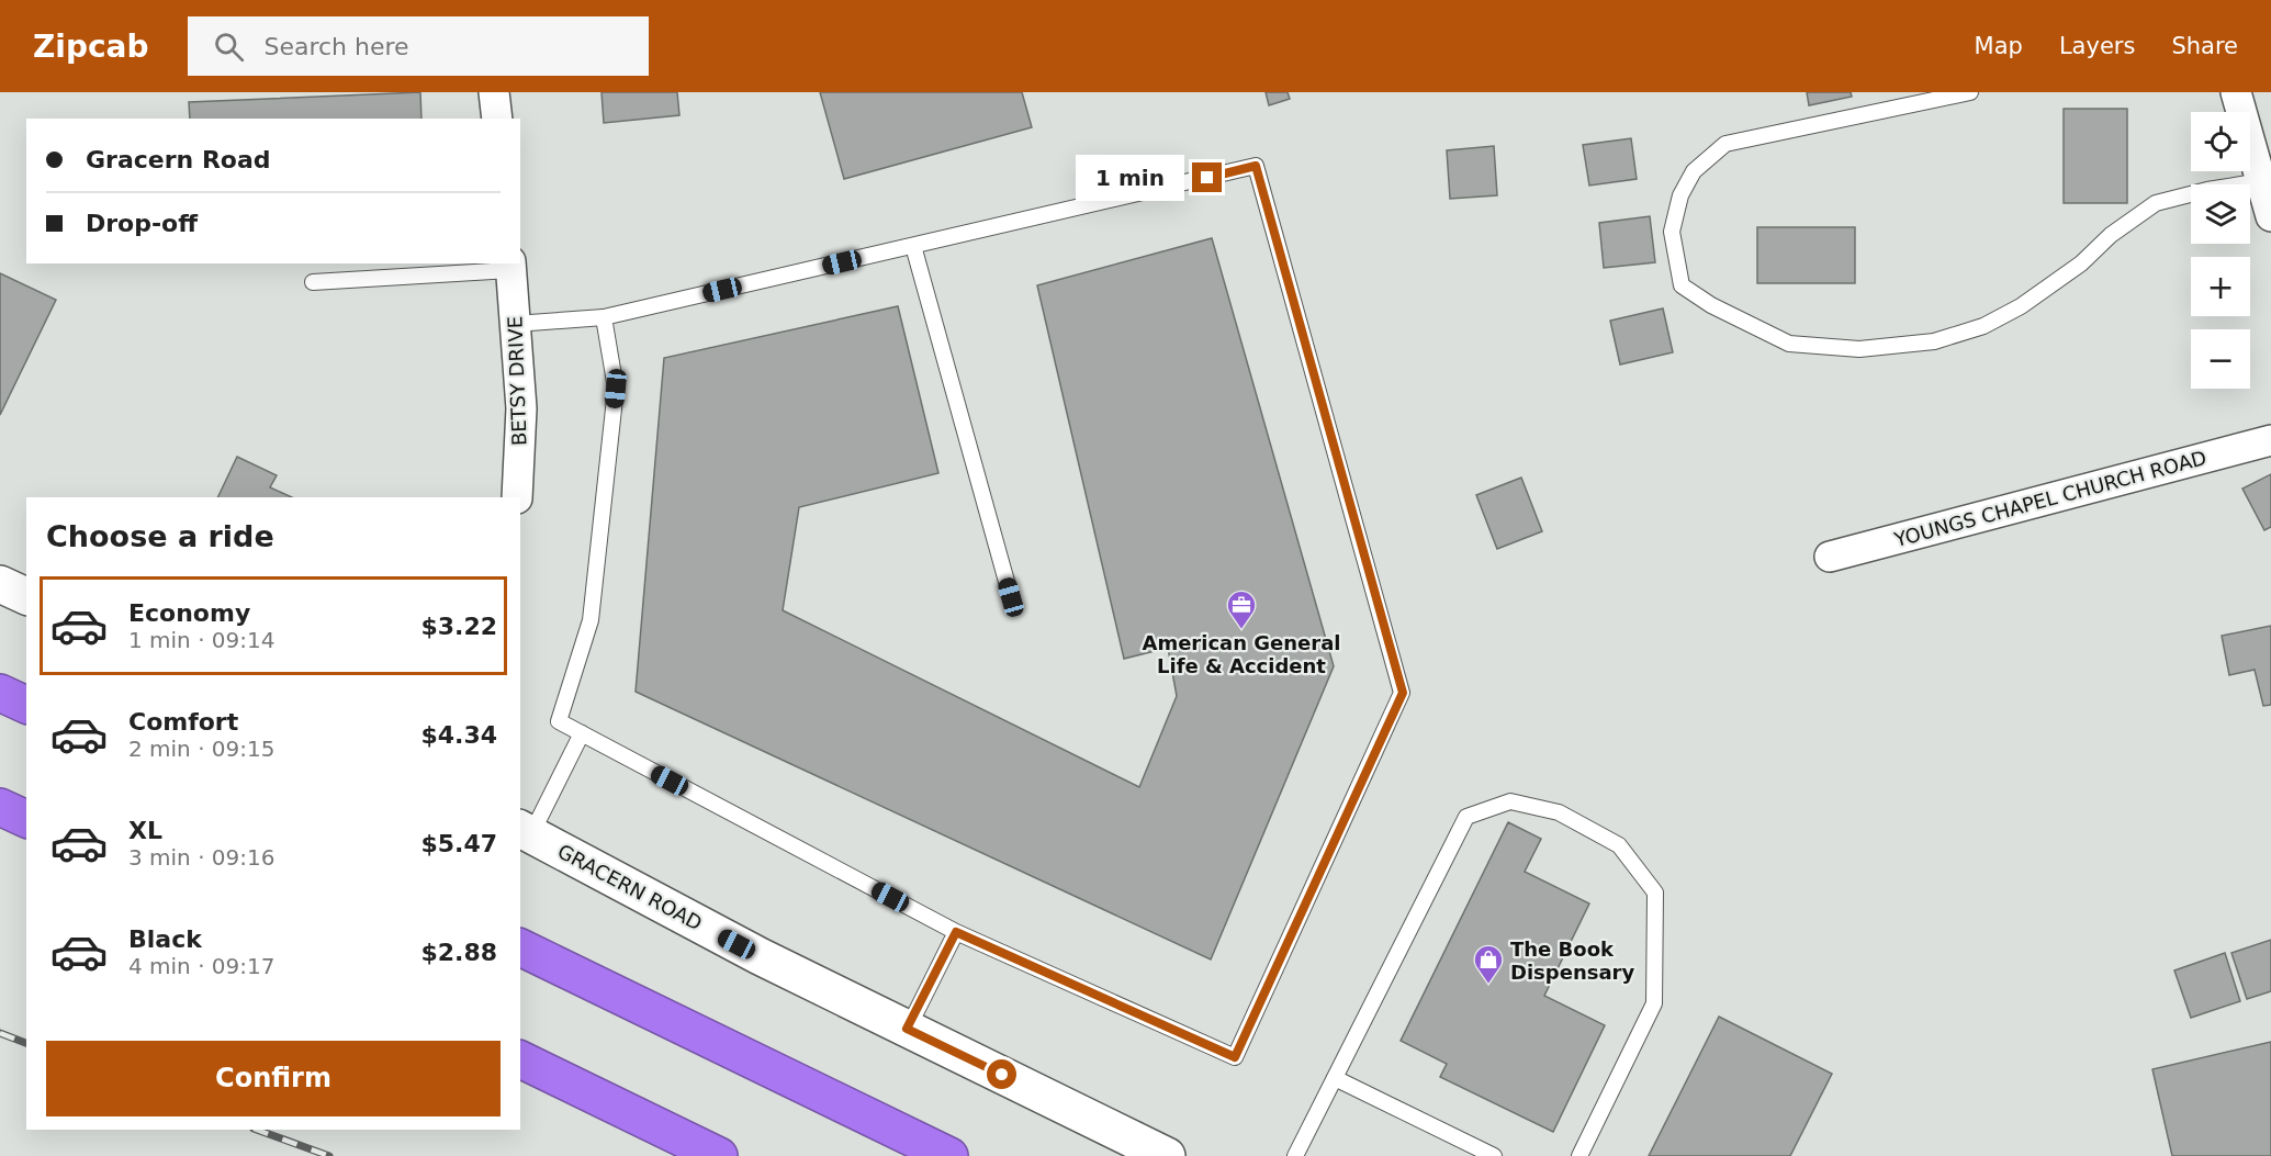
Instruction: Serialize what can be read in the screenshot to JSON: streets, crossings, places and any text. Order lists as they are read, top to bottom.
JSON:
{
  "streets": {
    "street": ["BETSY DRIVE", "YOUNGS CHAPEL CHURCH ROAD", "GRACERN ROAD"]
  },
  "places": {
    "office": ["American General Life & Accident"],
    "shop": ["The Book Dispensary"]
  },
  "page": {
    "header": "Zipcab",
    "search": "Search here",
    "nav": ["Map", "Layers", "Share"],
    "map_buttons": ["+", "−"],
    "banner": ["Gracern Road", "Drop-off"],
    "bubble": "1 min",
    "heading": "Choose a ride",
    "list": [
      {
        "name": "Economy",
        "note": "1 min · 09:14",
        "value": "$3.22"
      },
      {
        "name": "Comfort",
        "note": "2 min · 09:15",
        "value": "$4.34"
      },
      {
        "name": "XL",
        "note": "3 min · 09:16",
        "value": "$5.47"
      },
      {
        "name": "Black",
        "note": "4 min · 09:17",
        "value": "$2.88"
      }
    ],
    "buttons": "Confirm"
  }
}
